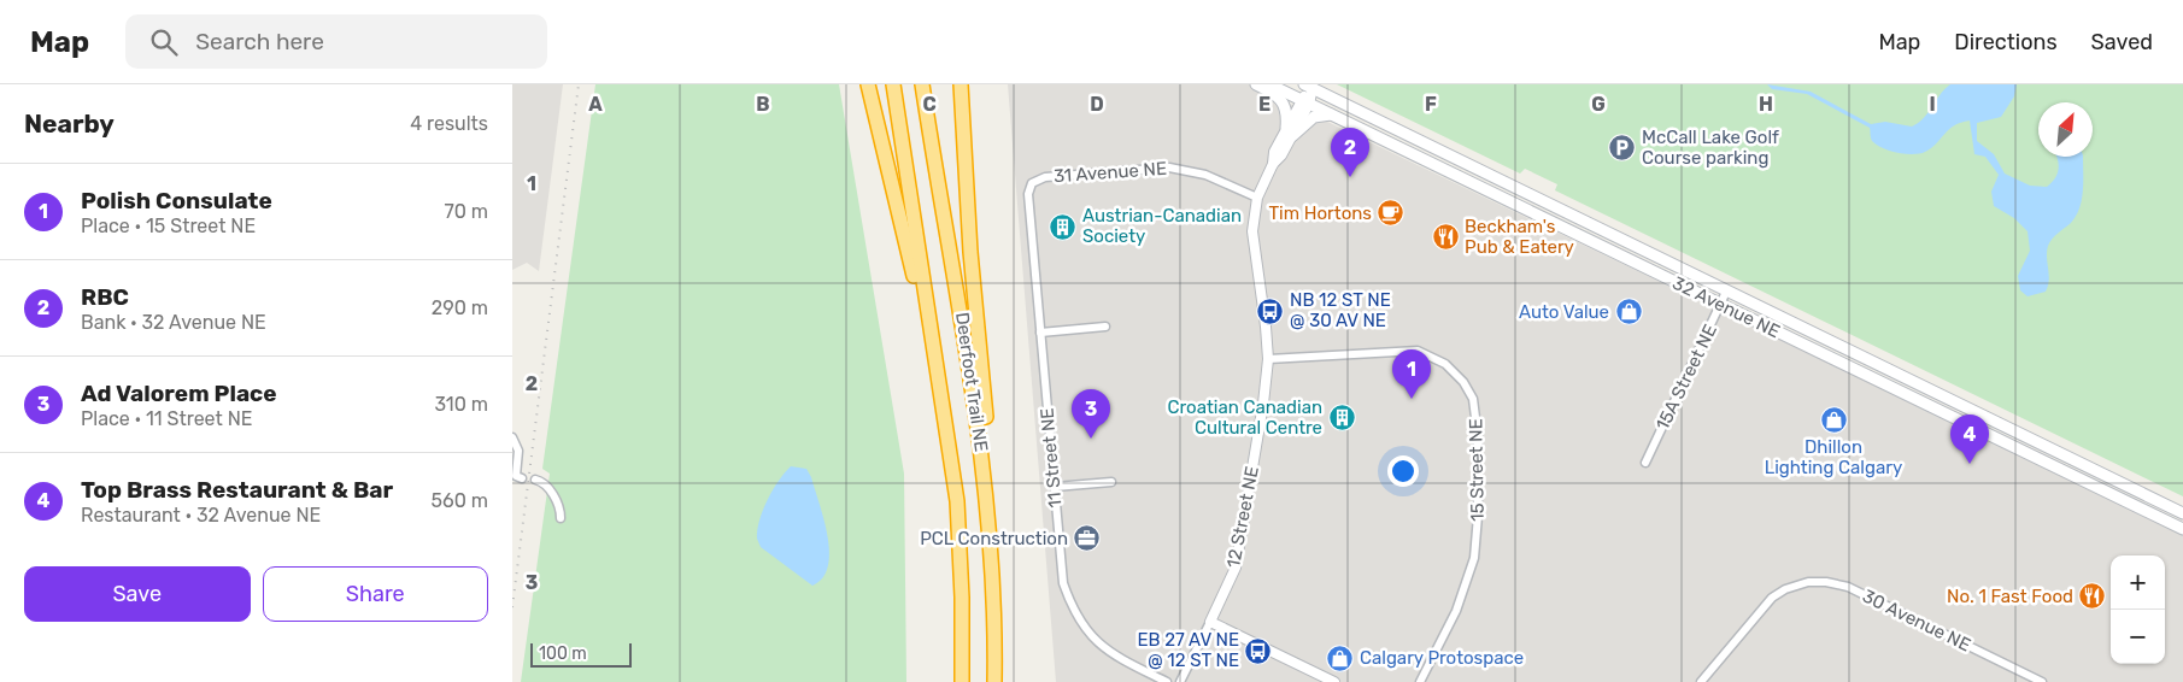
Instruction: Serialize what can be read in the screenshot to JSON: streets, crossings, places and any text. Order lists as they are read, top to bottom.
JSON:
{
  "streets": {
    "highway": ["Deerfoot Trail NE"],
    "main road": ["32 Avenue NE"],
    "street": [
      "31 Avenue NE",
      "15A Street NE",
      "11 Street NE",
      "15 Street NE",
      "12 Street NE",
      "30 Avenue NE"
    ]
  },
  "crossings": [
    ["31 Avenue NE", "11 Street NE"],
    ["31 Avenue NE", "12 Street NE"],
    ["32 Avenue NE", "15A Street NE"],
    ["32 Avenue NE", "12 Street NE"],
    ["15 Street NE", "12 Street NE"]
  ],
  "places": {
    "parking": ["McCall Lake Golf Course parking"],
    "cafe": ["Tim Hortons"],
    "building": ["Austrian-Canadian Society", "Croatian Canadian Cultural Centre"],
    "restaurant": ["Beckham's Pub & Eatery", "No. 1 Fast Food"],
    "bus stop": ["NB 12 ST NE @ 30 AV NE", "EB 27 AV NE @ 12 ST NE"],
    "shop": ["Auto Value", "Dhillon Lighting Calgary", "Calgary Protospace"],
    "office": ["PCL Construction"]
  },
  "scale_bar": "100 m",
  "north": "top right",
  "page": {
    "header": "Map",
    "search": "Search here",
    "nav": ["Map", "Directions", "Saved"],
    "heading": ["Nearby", "4 results"],
    "pins": [
      "2",
      "1",
      "3",
      "4"
    ],
    "list": [
      {
        "mark": "1",
        "name": "Polish Consulate",
        "note": "Place · 15 Street NE",
        "value": "70 m"
      },
      {
        "mark": "2",
        "name": "RBC",
        "note": "Bank · 32 Avenue NE",
        "value": "290 m"
      },
      {
        "mark": "3",
        "name": "Ad Valorem Place",
        "note": "Place · 11 Street NE",
        "value": "310 m"
      },
      {
        "mark": "4",
        "name": "Top Brass Restaurant & Bar",
        "note": "Restaurant · 32 Avenue NE",
        "value": "560 m"
      }
    ],
    "buttons": ["Save", "Share"],
    "map_buttons": ["+", "−"],
    "scale": "100 m"
  },
  "grid": {
    "columns": [
      "A",
      "B",
      "C",
      "D",
      "E",
      "F",
      "G",
      "H",
      "I"
    ],
    "rows": ["1", "2", "3"]
  }
}
